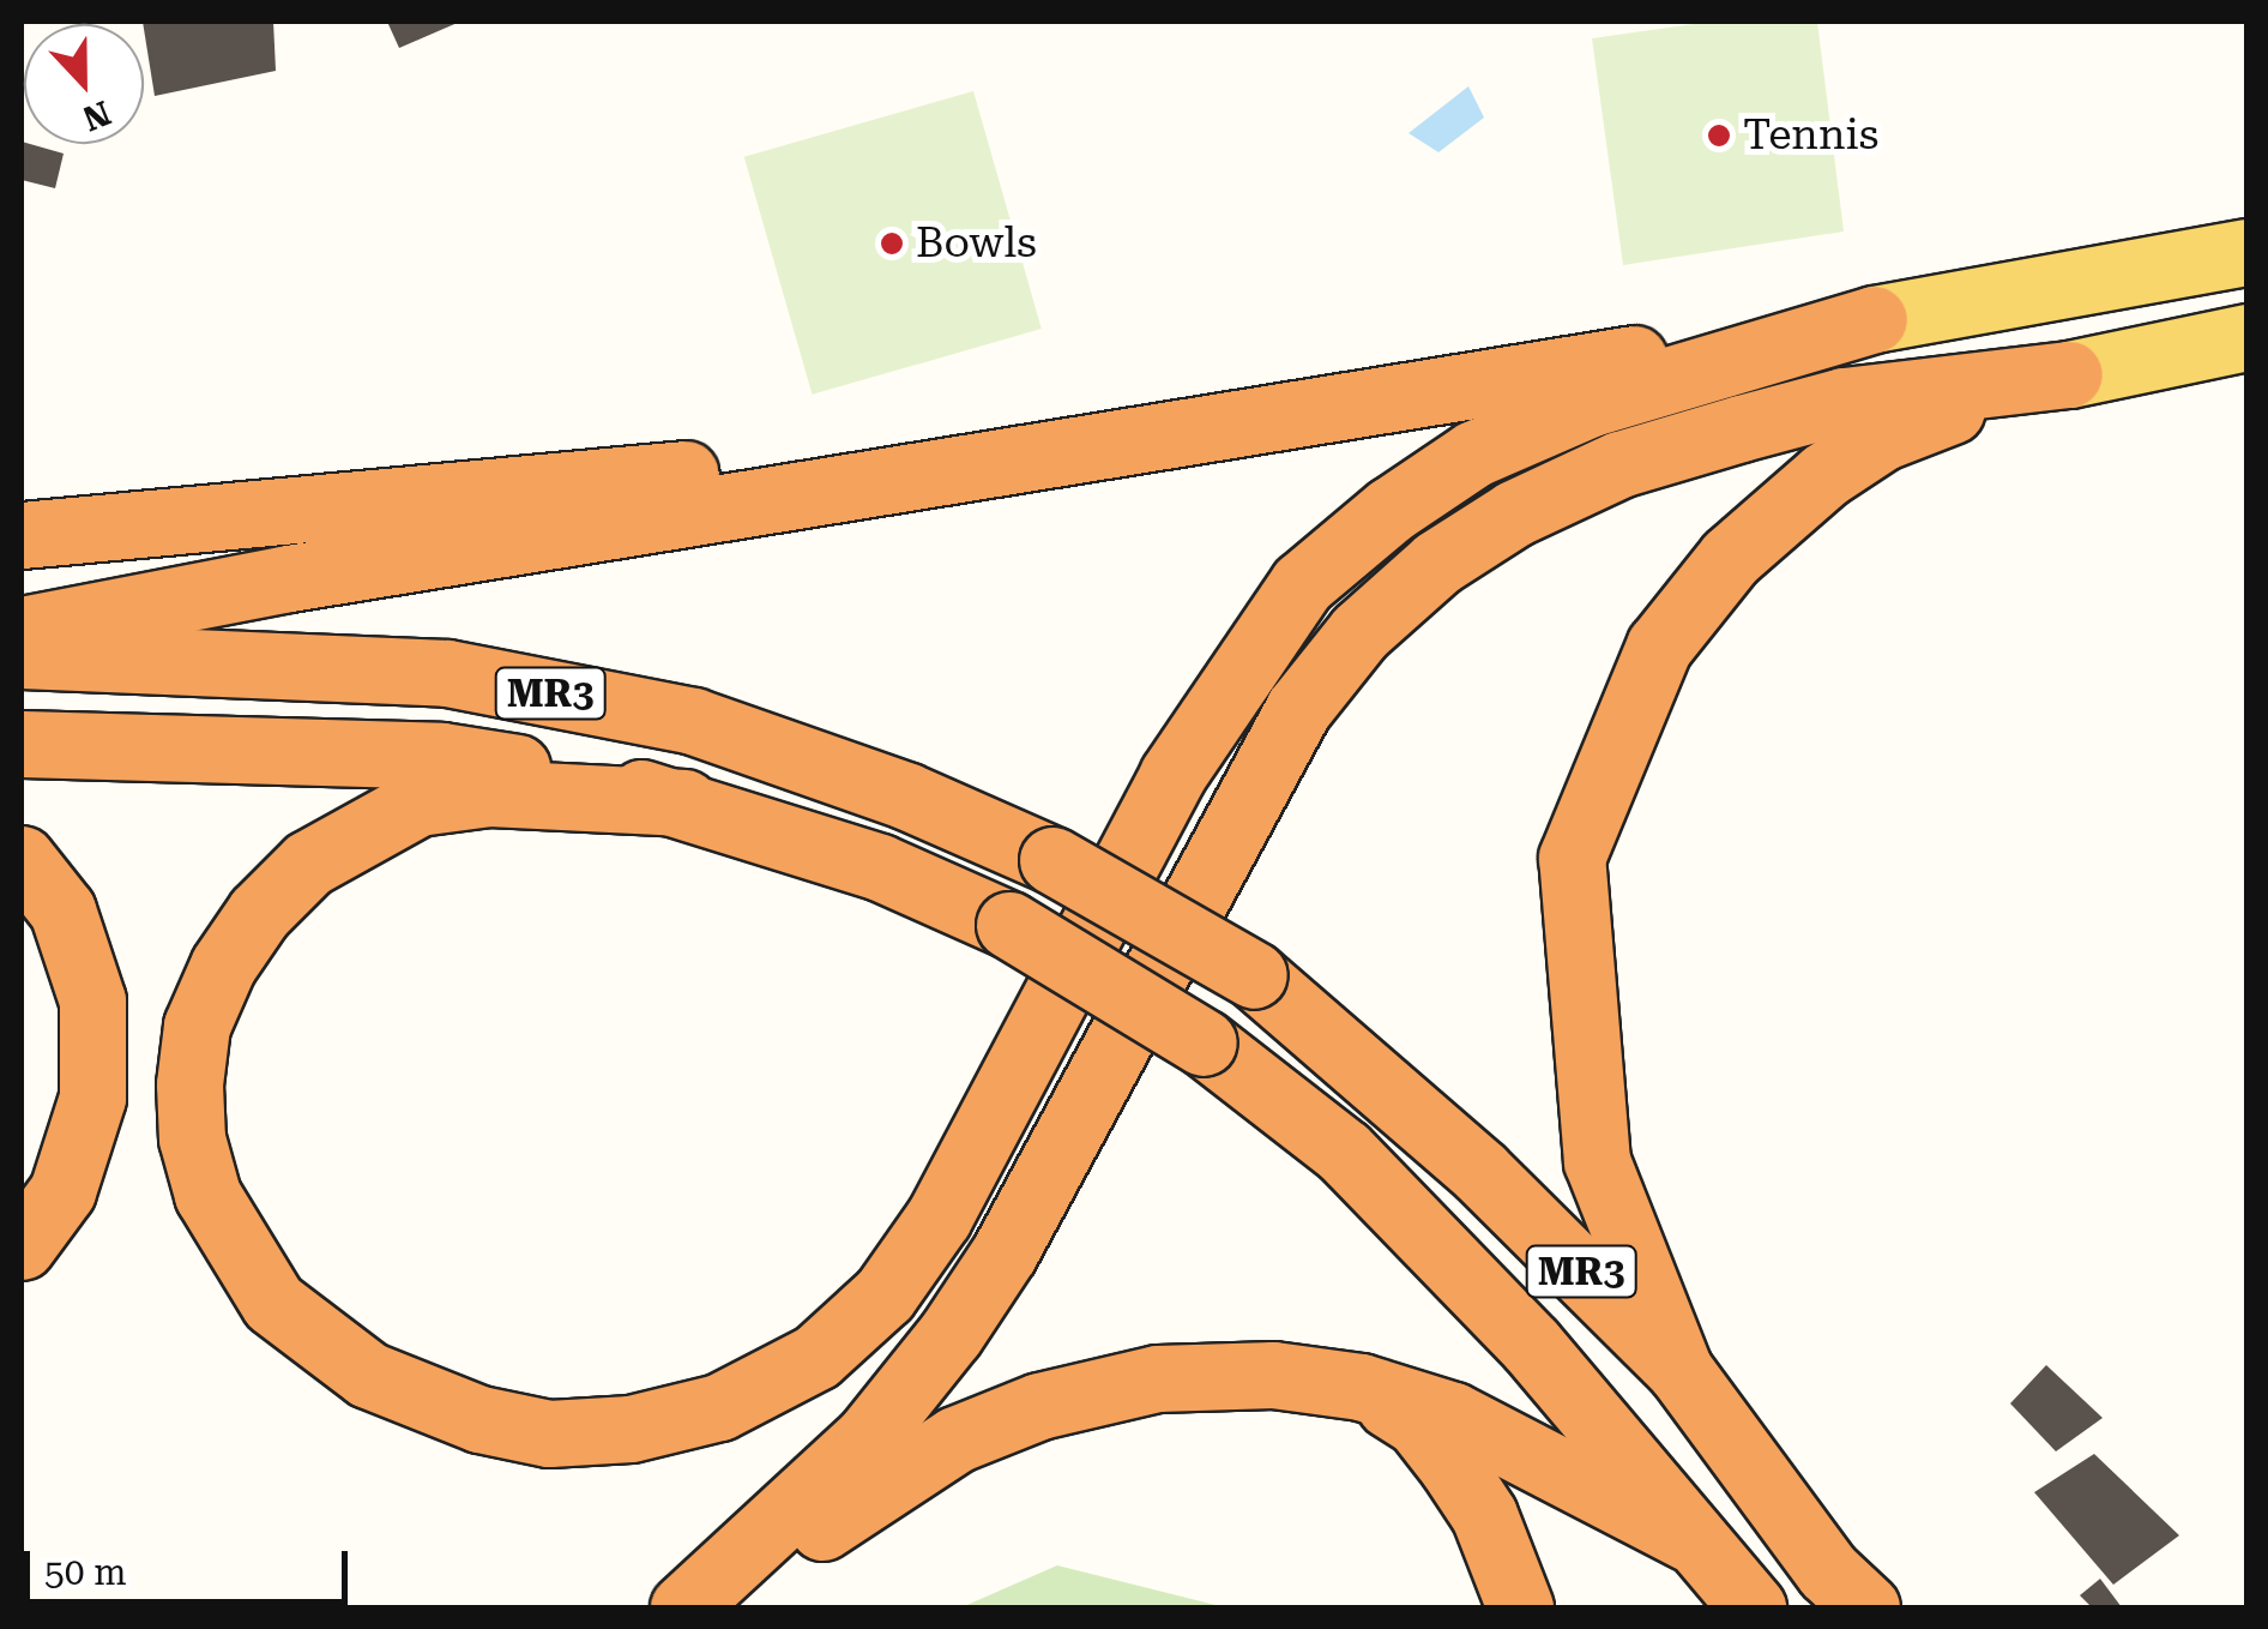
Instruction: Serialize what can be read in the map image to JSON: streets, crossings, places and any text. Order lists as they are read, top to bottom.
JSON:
{
  "streets": {
    "highway": ["MR3"]
  },
  "places": ["Tennis", "Bowls"],
  "scale_bar": "50 m",
  "north": "bottom"
}
